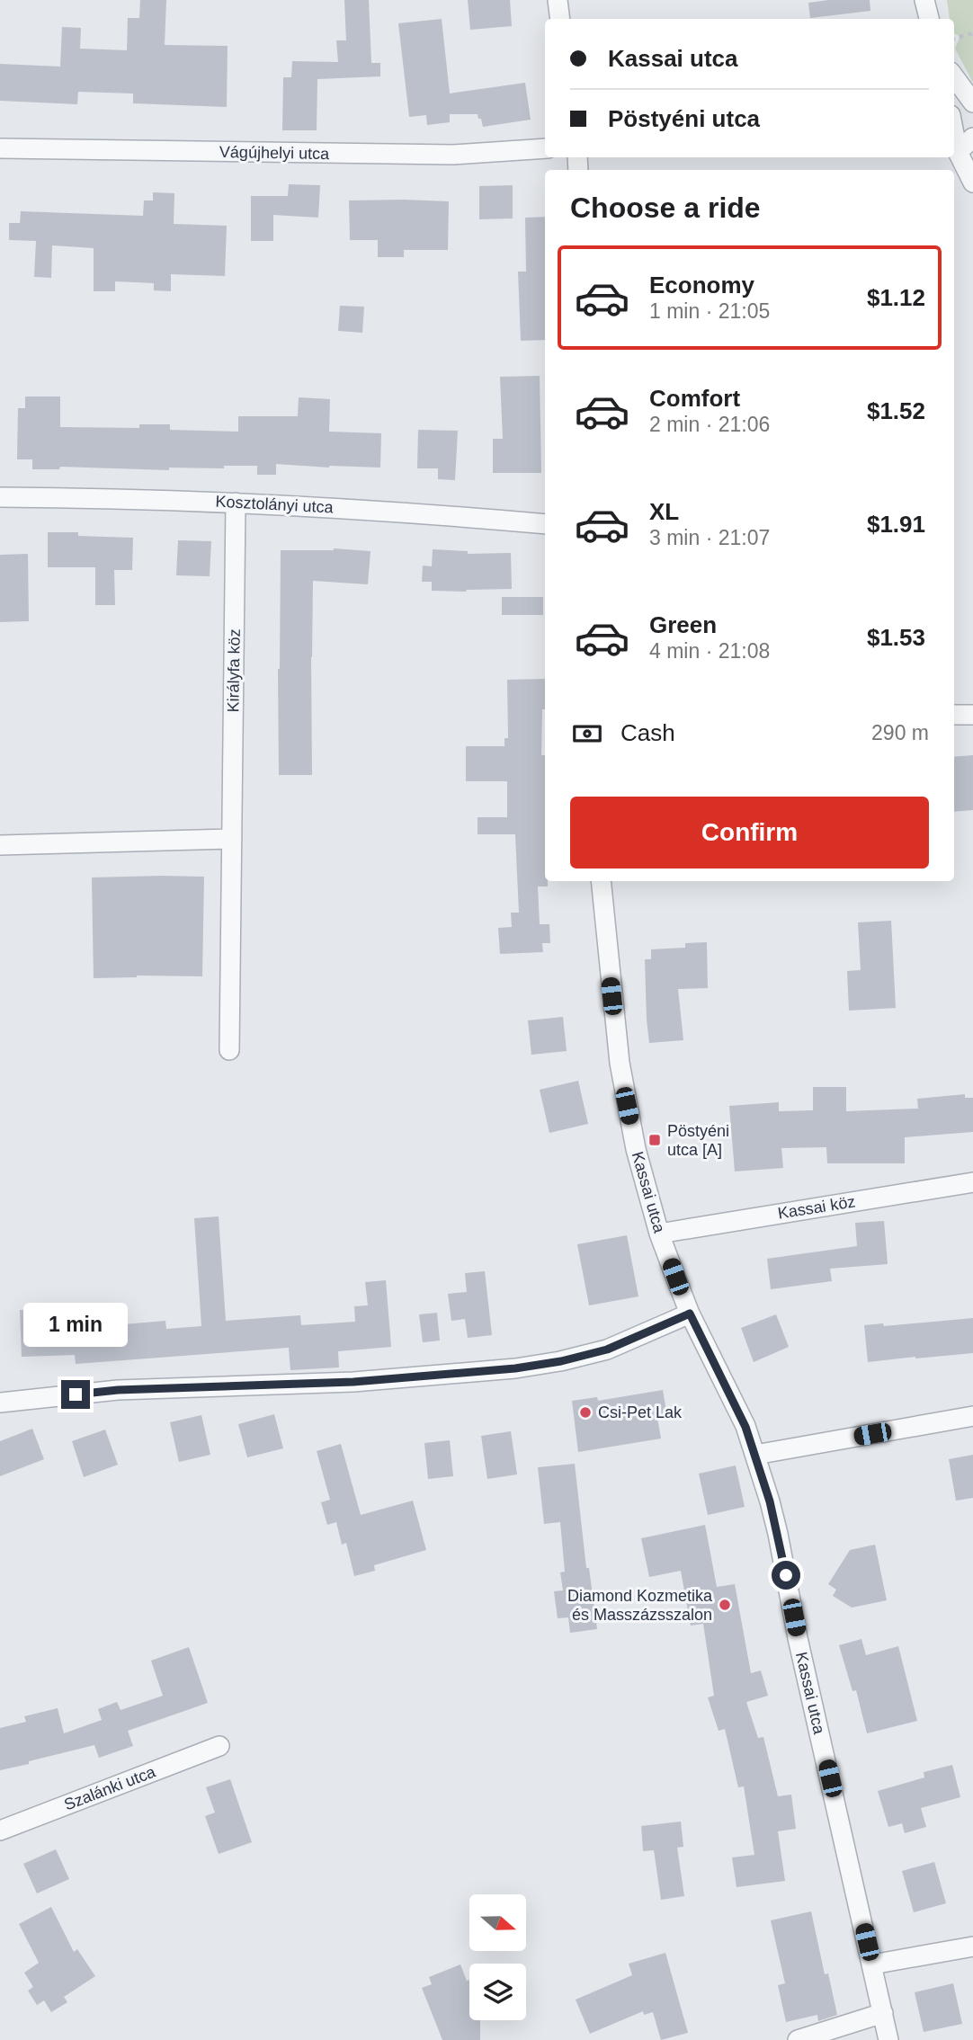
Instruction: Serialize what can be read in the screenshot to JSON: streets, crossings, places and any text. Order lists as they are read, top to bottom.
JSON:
{
  "streets": {
    "street": [
      "Vágújhelyi utca",
      "Kosztolányi utca",
      "Királyfa köz",
      "Kassai utca",
      "Kassai köz",
      "Szalánki utca"
    ]
  },
  "crossings": [
    ["Kosztolányi utca", "Királyfa köz"],
    ["Kassai utca", "Kassai köz"]
  ],
  "places": {
    "transit": ["Pöstyéni utca [A]"],
    "other": ["Csi-Pet Lak", "Diamond Kozmetika és Masszázsszalon"]
  },
  "north": "right",
  "page": {
    "banner": ["Kassai utca", "Pöstyéni utca"],
    "heading": "Choose a ride",
    "list": [
      {
        "name": "Economy",
        "note": "1 min · 21:05",
        "value": "$1.12"
      },
      {
        "name": "Comfort",
        "note": "2 min · 21:06",
        "value": "$1.52"
      },
      {
        "name": "XL",
        "note": "3 min · 21:07",
        "value": "$1.91"
      },
      {
        "name": "Green",
        "note": "4 min · 21:08",
        "value": "$1.53"
      }
    ],
    "pay": ["Cash", "290 m"],
    "buttons": "Confirm",
    "bubble": "1 min"
  }
}
